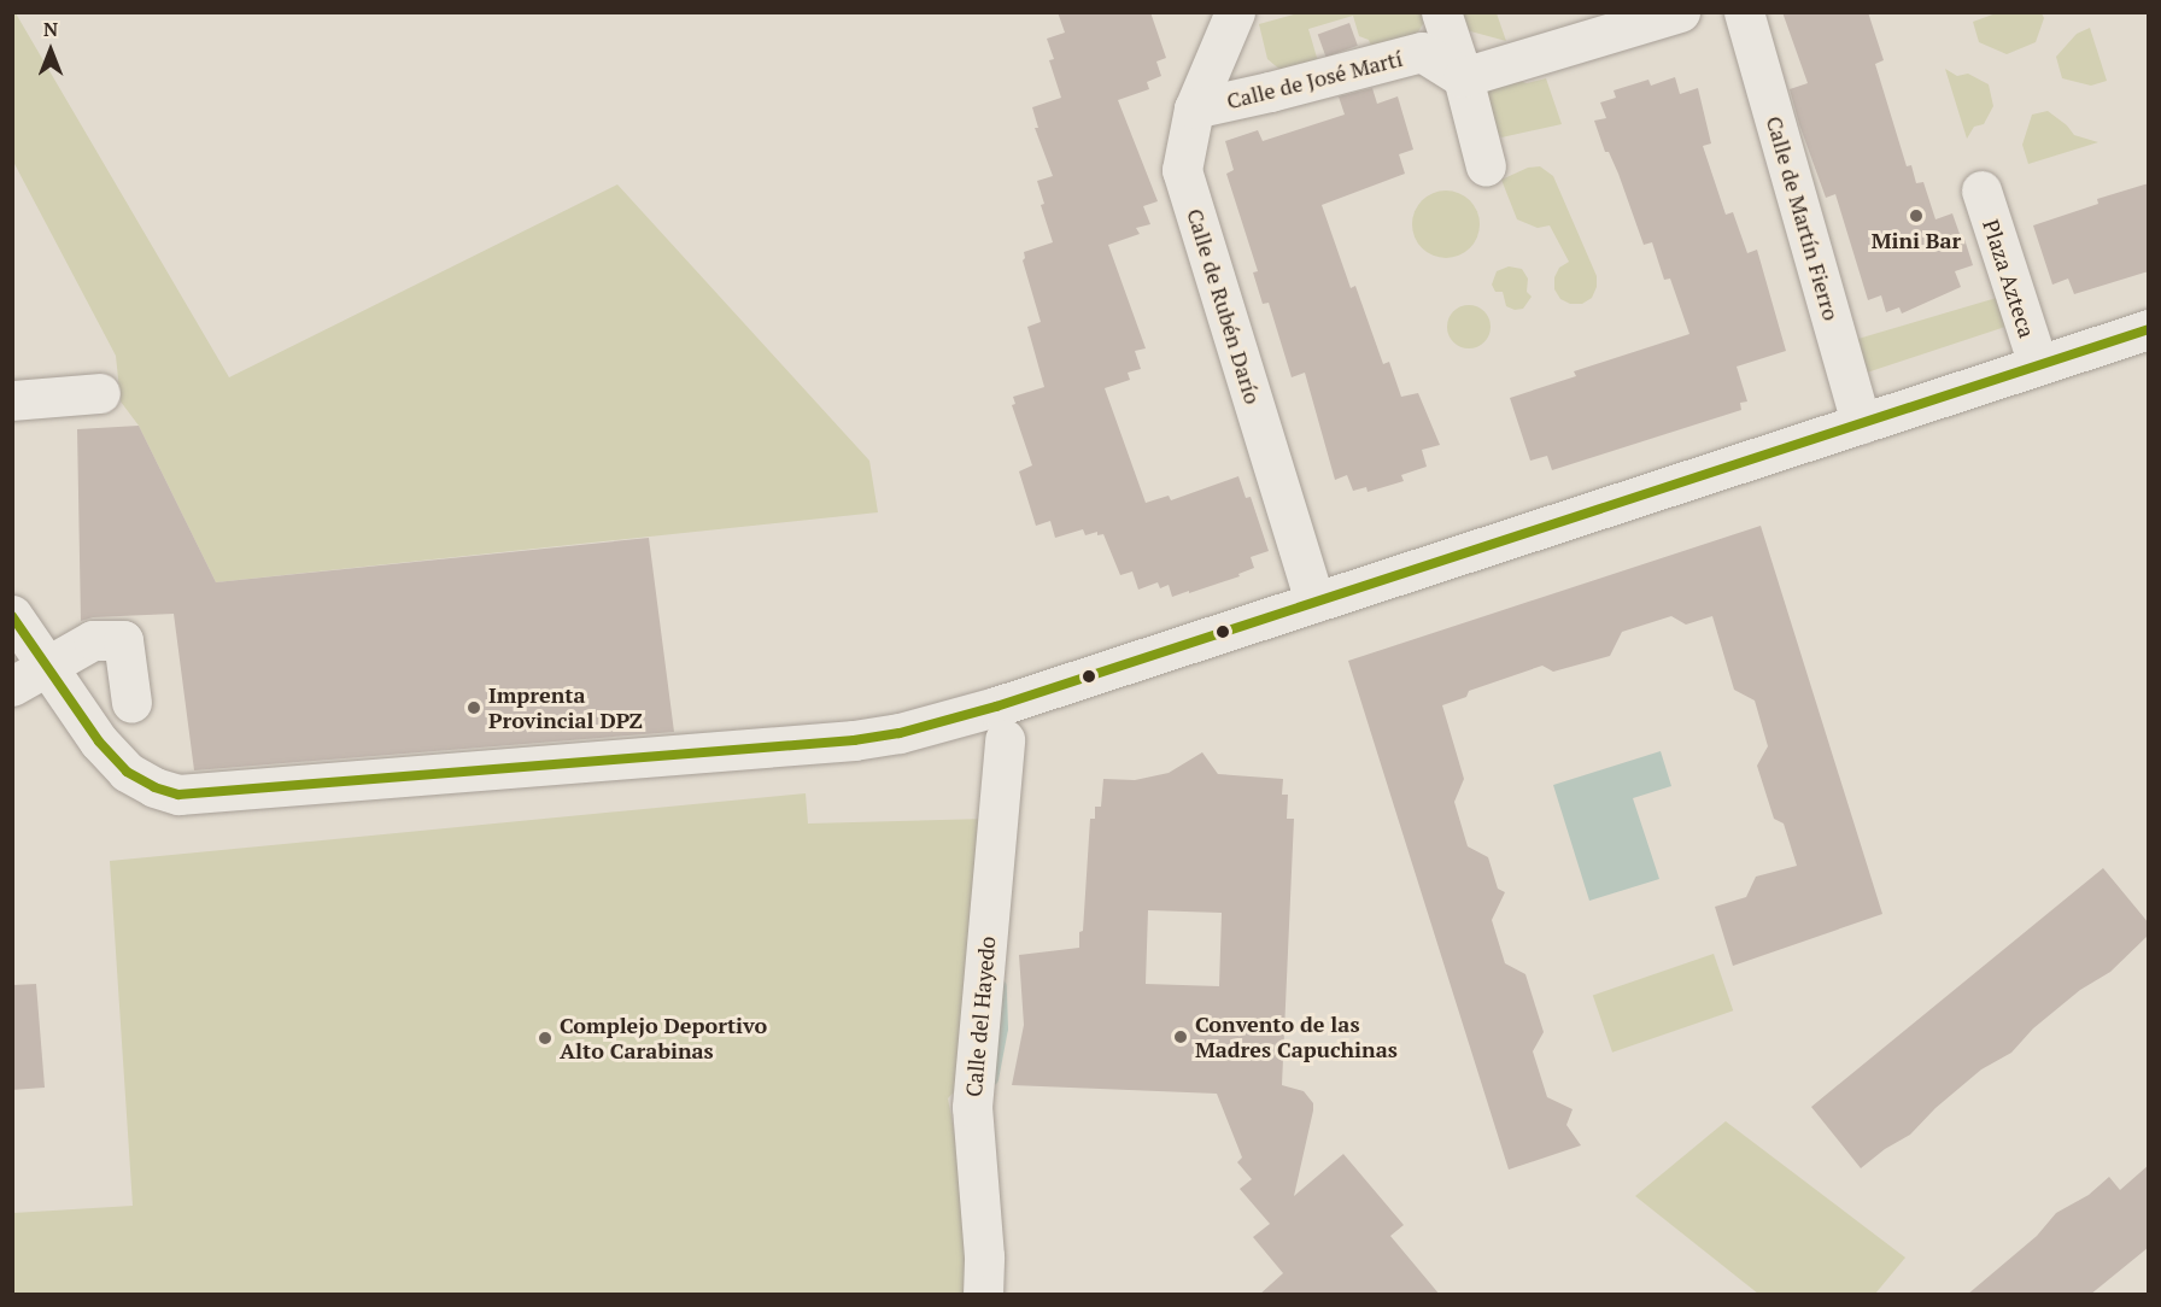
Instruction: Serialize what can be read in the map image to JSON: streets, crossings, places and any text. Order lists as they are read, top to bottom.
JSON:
{
  "streets": {
    "street": [
      "Calle de José Martí",
      "Calle de Martín Fierro",
      "Plaza Azteca",
      "Calle de Rubén Darío",
      "Calle del Hayedo"
    ]
  },
  "crossings": [
    ["Calle de José Martí", "Calle de Rubén Darío"]
  ],
  "places": [
    "Mini Bar",
    "Imprenta Provincial DPZ",
    "Convento de las Madres Capuchinas",
    "Complejo Deportivo Alto Carabinas"
  ],
  "north": "top"
}
